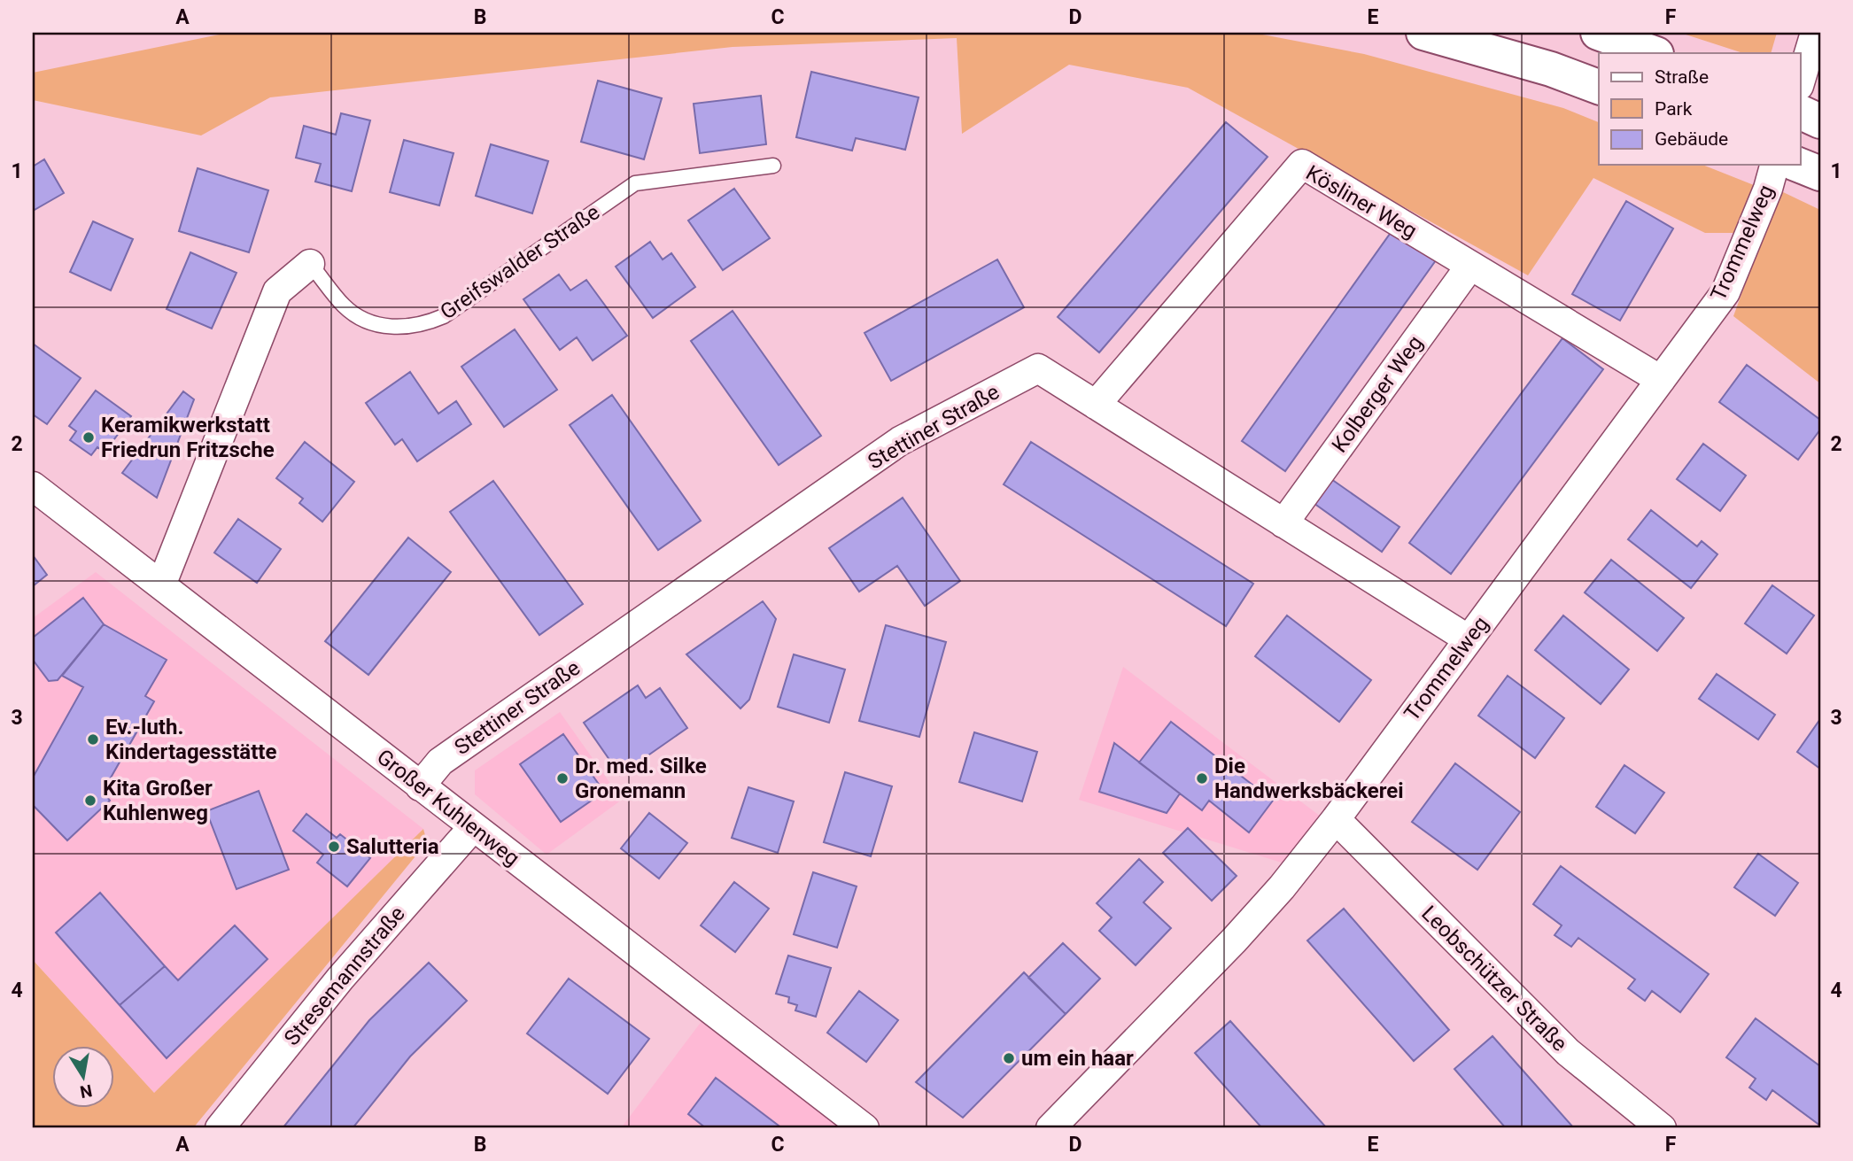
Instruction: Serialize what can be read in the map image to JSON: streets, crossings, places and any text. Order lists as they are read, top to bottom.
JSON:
{
  "streets": {
    "street": [
      "Kösliner Weg",
      "Trommelweg",
      "Greifswalder Straße",
      "Kolberger Weg",
      "Stettiner Straße",
      "Großer Kuhlenweg",
      "Stresemannstraße",
      "Leobschützer Straße"
    ]
  },
  "crossings": [
    ["Kösliner Weg", "Trommelweg"],
    ["Kösliner Weg", "Kolberger Weg"],
    ["Kösliner Weg", "Stettiner Straße"],
    ["Trommelweg", "Stettiner Straße"],
    ["Trommelweg", "Leobschützer Straße"],
    ["Greifswalder Straße", "Großer Kuhlenweg"],
    ["Kolberger Weg", "Stettiner Straße"],
    ["Stettiner Straße", "Großer Kuhlenweg"],
    ["Großer Kuhlenweg", "Stresemannstraße"]
  ],
  "places": [
    "Keramikwerkstatt Friedrun Fritzsche",
    "Ev.-luth. Kindertagesstätte",
    "Dr. med. Silke Gronemann",
    "Die Handwerksbäckerei",
    "Kita Großer Kuhlenweg",
    "Salutteria",
    "um ein haar"
  ],
  "legend": ["Straße", "Park", "Gebäude"],
  "north": "bottom",
  "grid": {
    "columns": [
      "A",
      "B",
      "C",
      "D",
      "E",
      "F"
    ],
    "rows": [
      "1",
      "2",
      "3",
      "4"
    ]
  }
}
